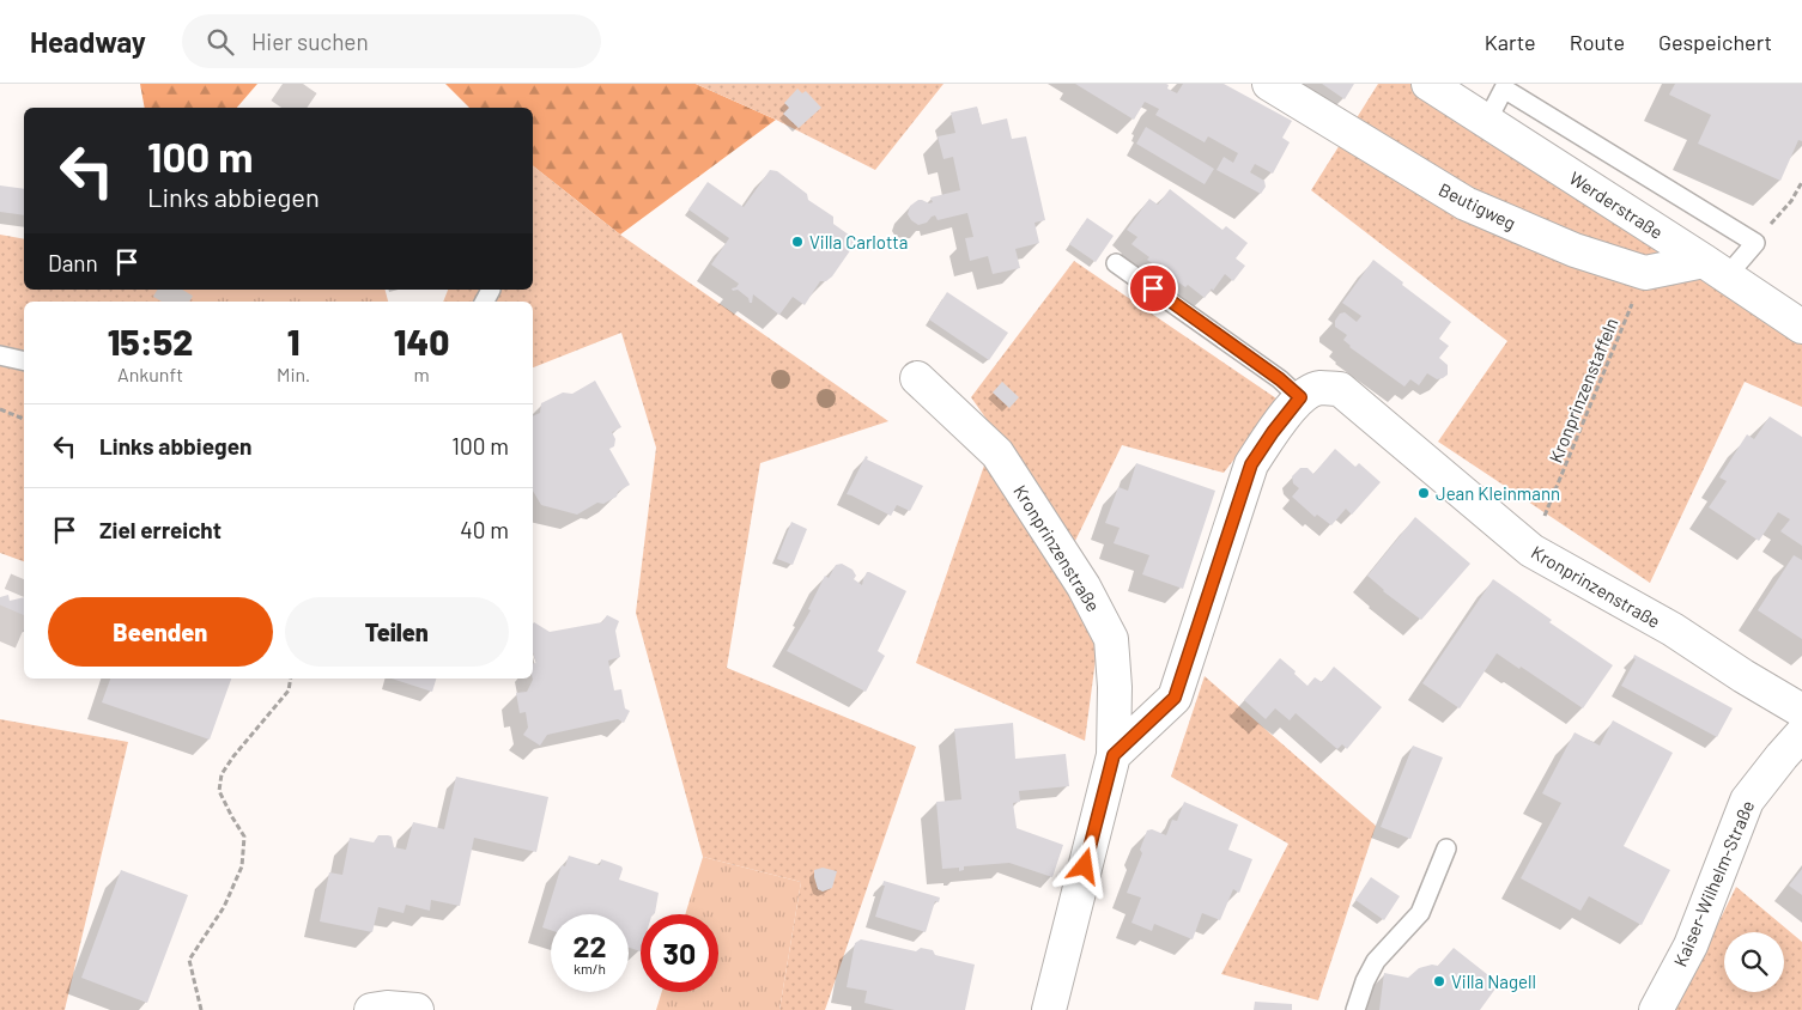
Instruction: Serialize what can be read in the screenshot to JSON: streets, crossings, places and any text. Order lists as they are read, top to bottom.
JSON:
{
  "streets": {
    "street": [
      "Werderstraße",
      "Beutigweg",
      "Kronprinzenstraße",
      "Kaiser-Wilhelm-Straße"
    ],
    "path": ["Kronprinzenstaffeln"]
  },
  "crossings": [
    ["Werderstraße", "Beutigweg"],
    ["Beutigweg", "Kronprinzenstaffeln"],
    ["Kronprinzenstaffeln", "Kronprinzenstraße"]
  ],
  "places": ["Villa Carlotta", "Jean Kleinmann", "Villa Nagell"],
  "page": {
    "header": "Headway",
    "search": "Hier suchen",
    "nav": ["Karte", "Route", "Gespeichert"],
    "turn": ["100 m", "Links abbiegen"],
    "then": "Dann",
    "eta": [
      "15:52",
      "Ankunft",
      "1",
      "Min.",
      "140",
      "m"
    ],
    "list": [
      {
        "name": "Links abbiegen",
        "value": "100 m"
      },
      {
        "name": "Ziel erreicht",
        "value": "40 m"
      }
    ],
    "buttons": ["Beenden", "Teilen"],
    "speed": "22 km/h",
    "limit": "30"
  }
}
